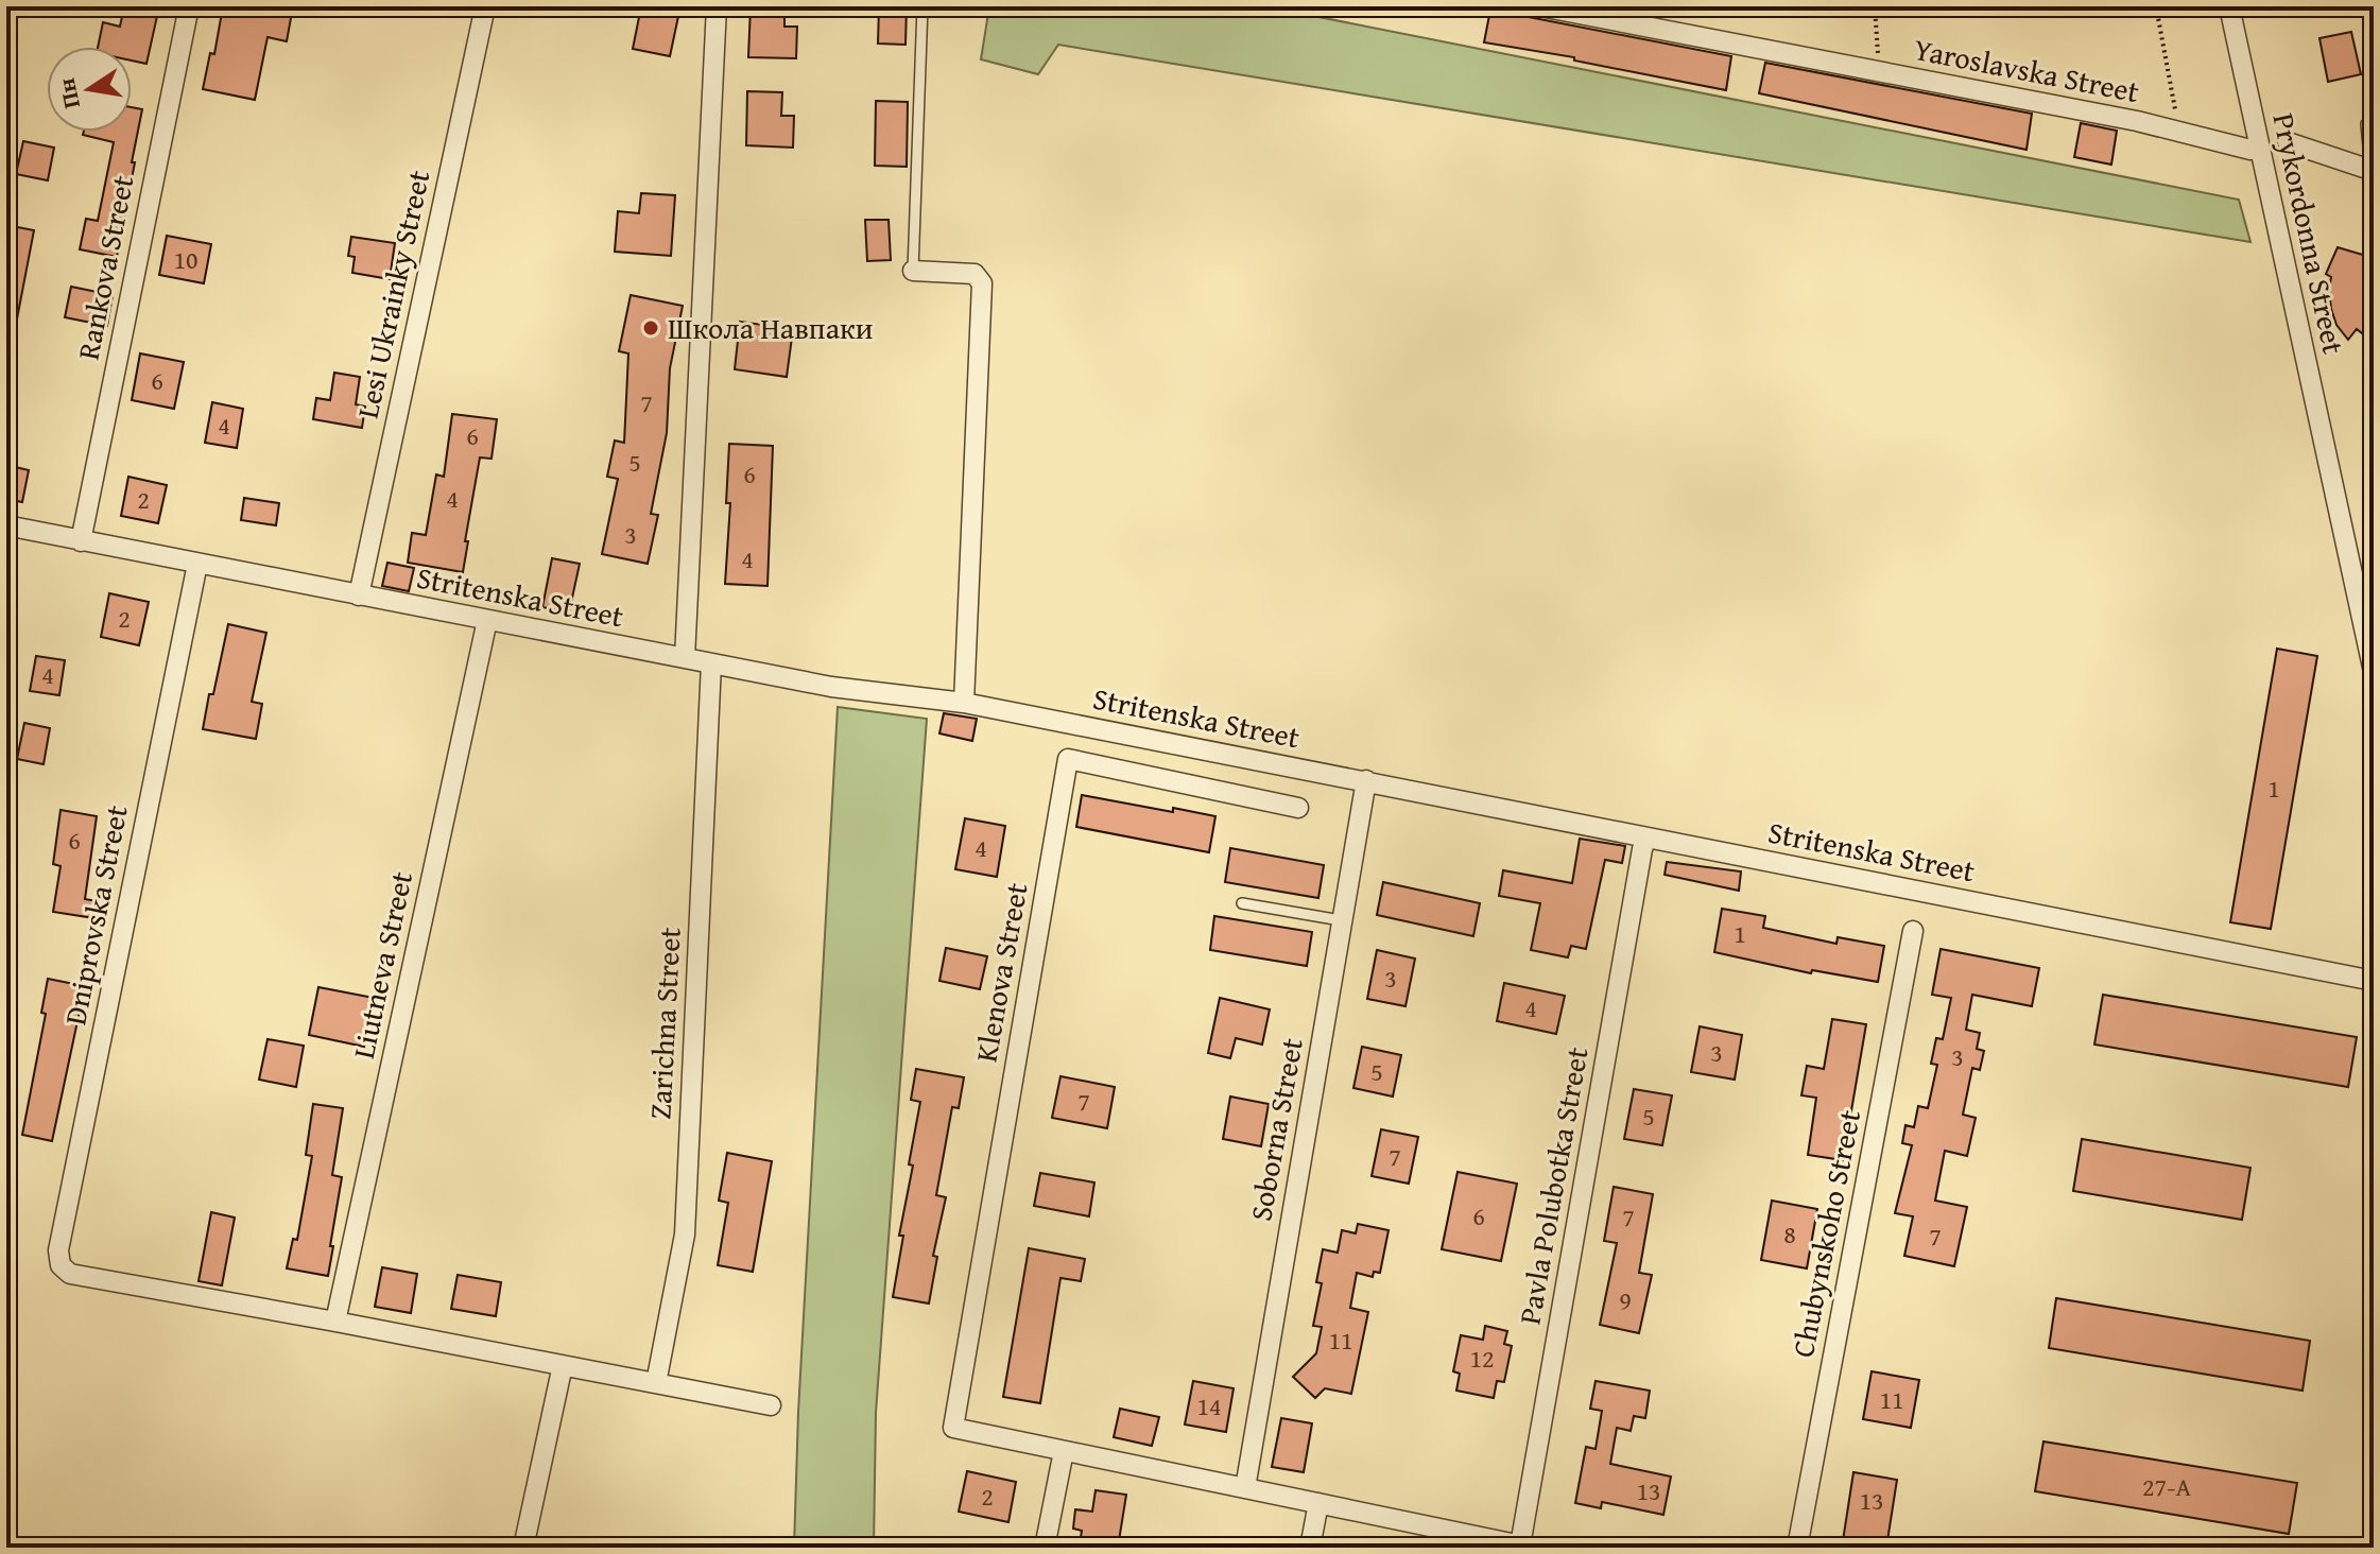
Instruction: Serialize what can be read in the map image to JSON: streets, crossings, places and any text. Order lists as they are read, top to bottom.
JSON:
{
  "streets": {
    "street": [
      "Yaroslavska Street",
      "Prykordonna Street",
      "Rankova Street",
      "Lesi Ukrainky Street",
      "Stritenska Street",
      "Dniprovska Street",
      "Liutneva Street",
      "Klenova Street",
      "Zarichna Street",
      "Soborna Street",
      "Pavla Polubotka Street",
      "Chubynskoho Street"
    ]
  },
  "crossings": [
    ["Rankova Street", "Stritenska Street"],
    ["Lesi Ukrainky Street", "Stritenska Street"],
    ["Stritenska Street", "Dniprovska Street"],
    ["Stritenska Street", "Liutneva Street"],
    ["Stritenska Street", "Zarichna Street"],
    ["Stritenska Street", "Soborna Street"],
    ["Stritenska Street", "Pavla Polubotka Street"],
    ["Dniprovska Street", "Liutneva Street"]
  ],
  "places": ["Школа Навпаки"],
  "house_numbers": [
    "10",
    "6",
    "7",
    "4",
    "6",
    "5",
    "6",
    "4",
    "2",
    "3",
    "4",
    "2",
    "4",
    "1",
    "6",
    "4",
    "1",
    "3",
    "4",
    "3",
    "3",
    "5",
    "7",
    "5",
    "7",
    "6",
    "7",
    "8",
    "7",
    "9",
    "11",
    "12",
    "11",
    "14",
    "27-А",
    "13",
    "2",
    "13"
  ],
  "north": "left"
}
